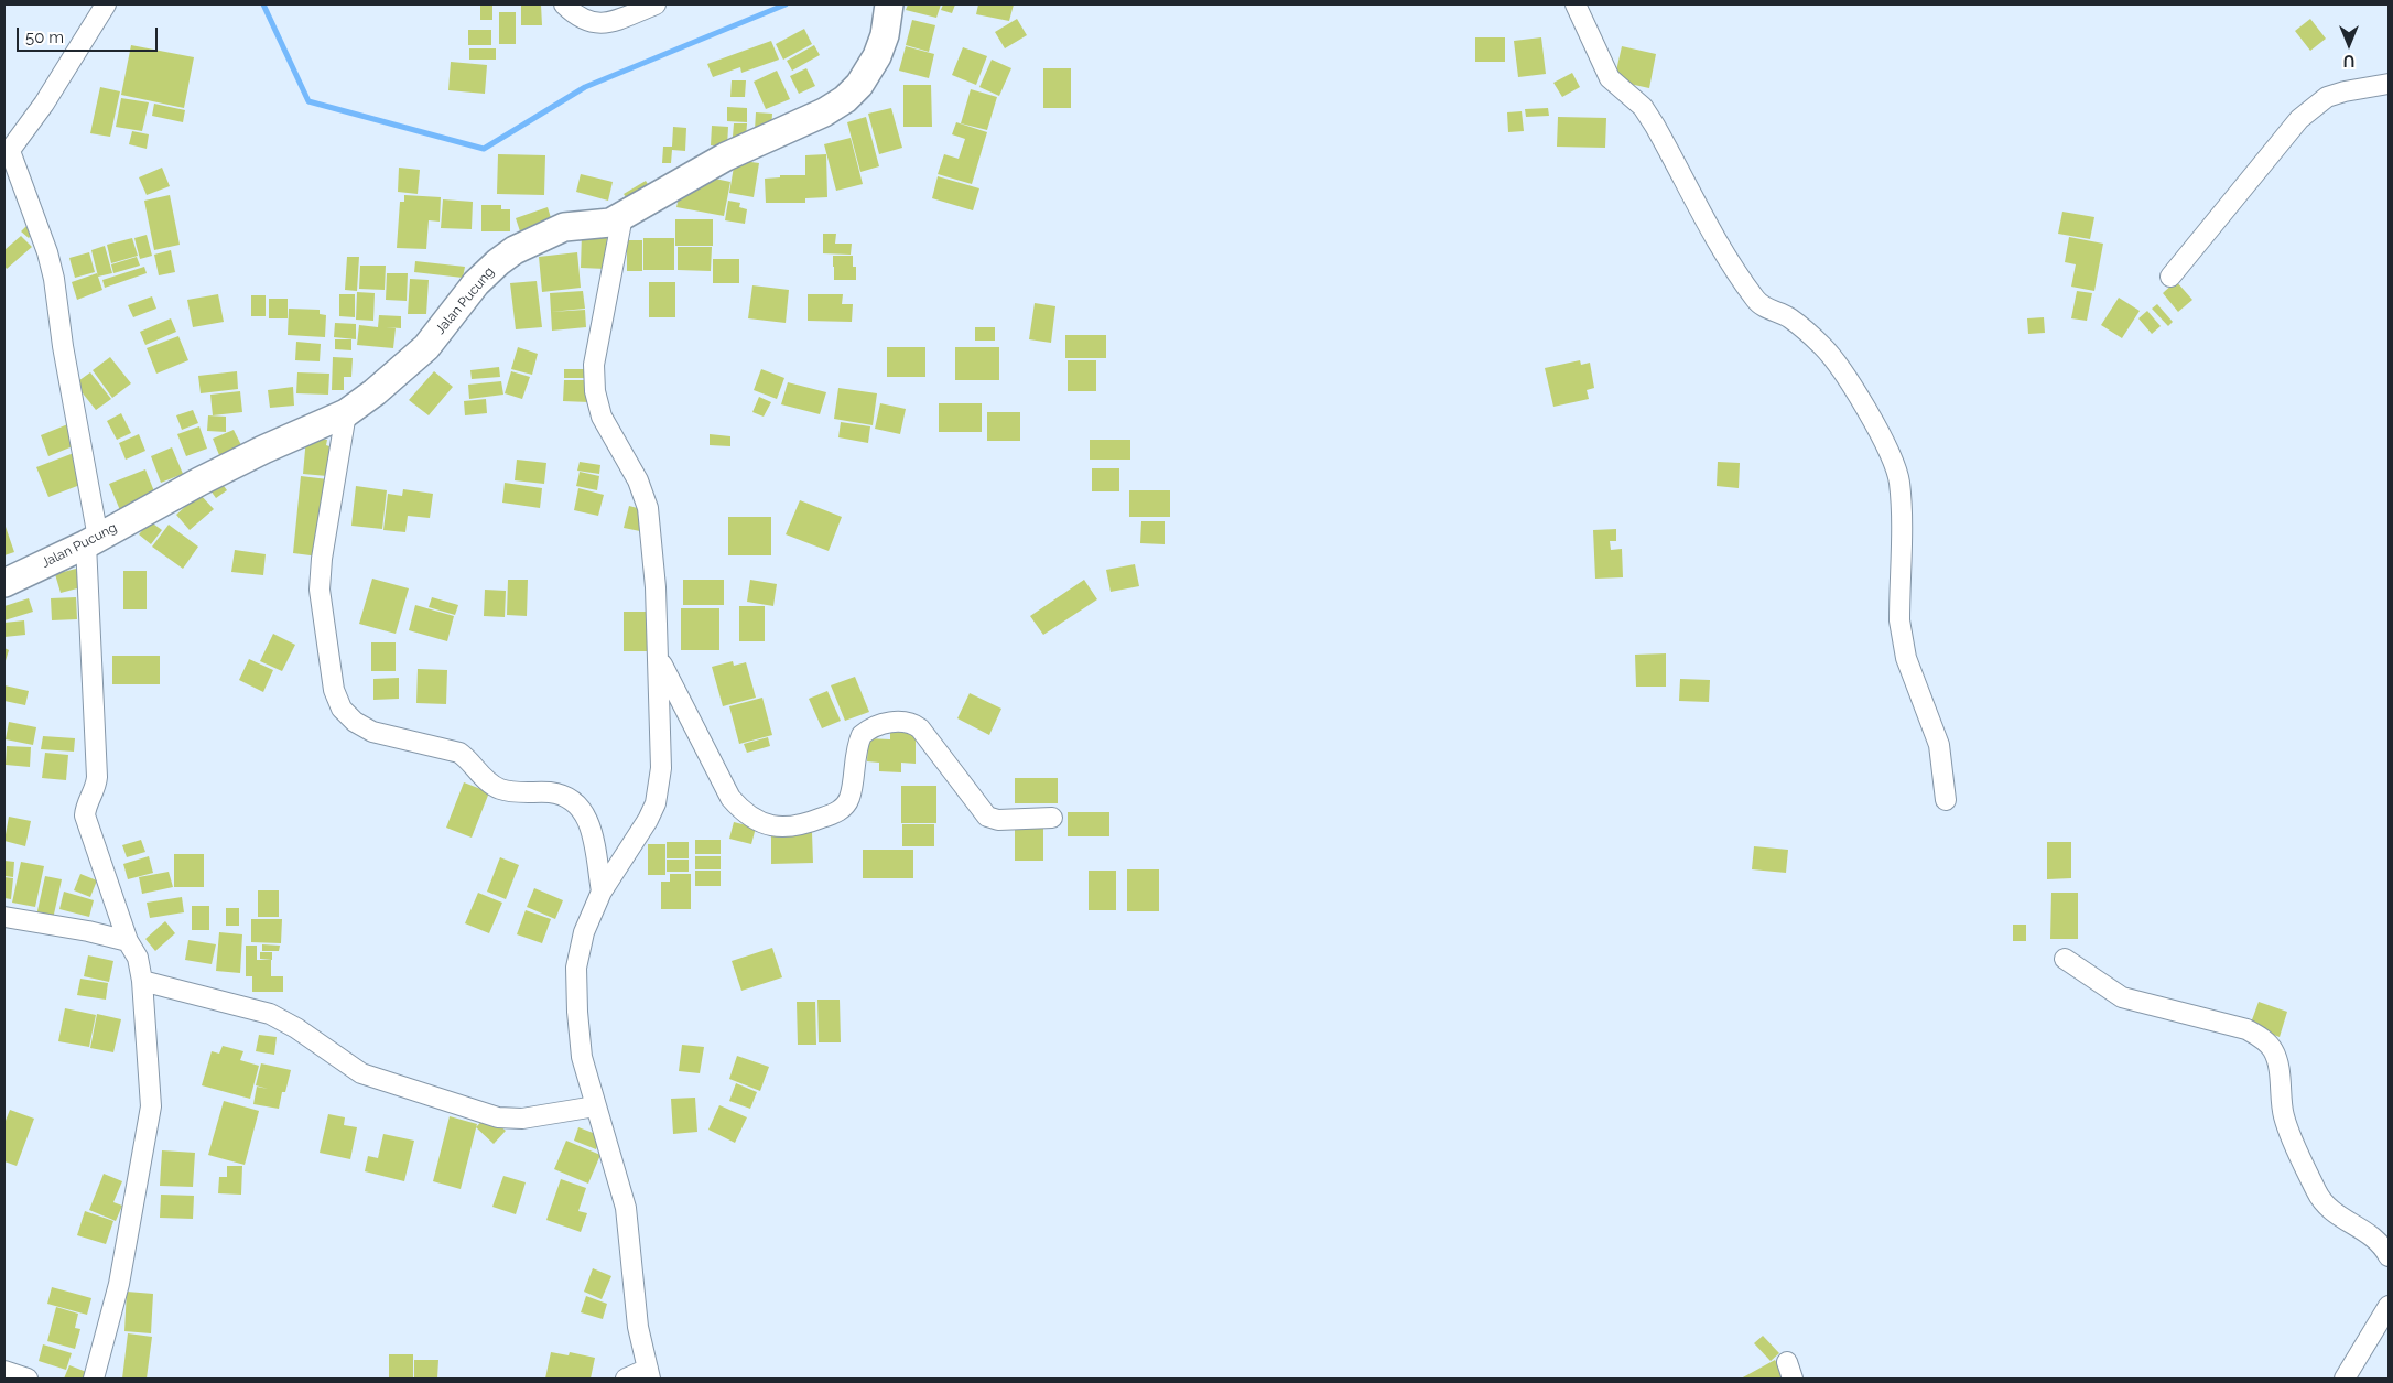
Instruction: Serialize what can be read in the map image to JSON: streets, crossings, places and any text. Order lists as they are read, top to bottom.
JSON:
{
  "streets": {
    "main road": ["Jalan Pucung"]
  },
  "scale_bar": "50 m",
  "north": "bottom"
}
